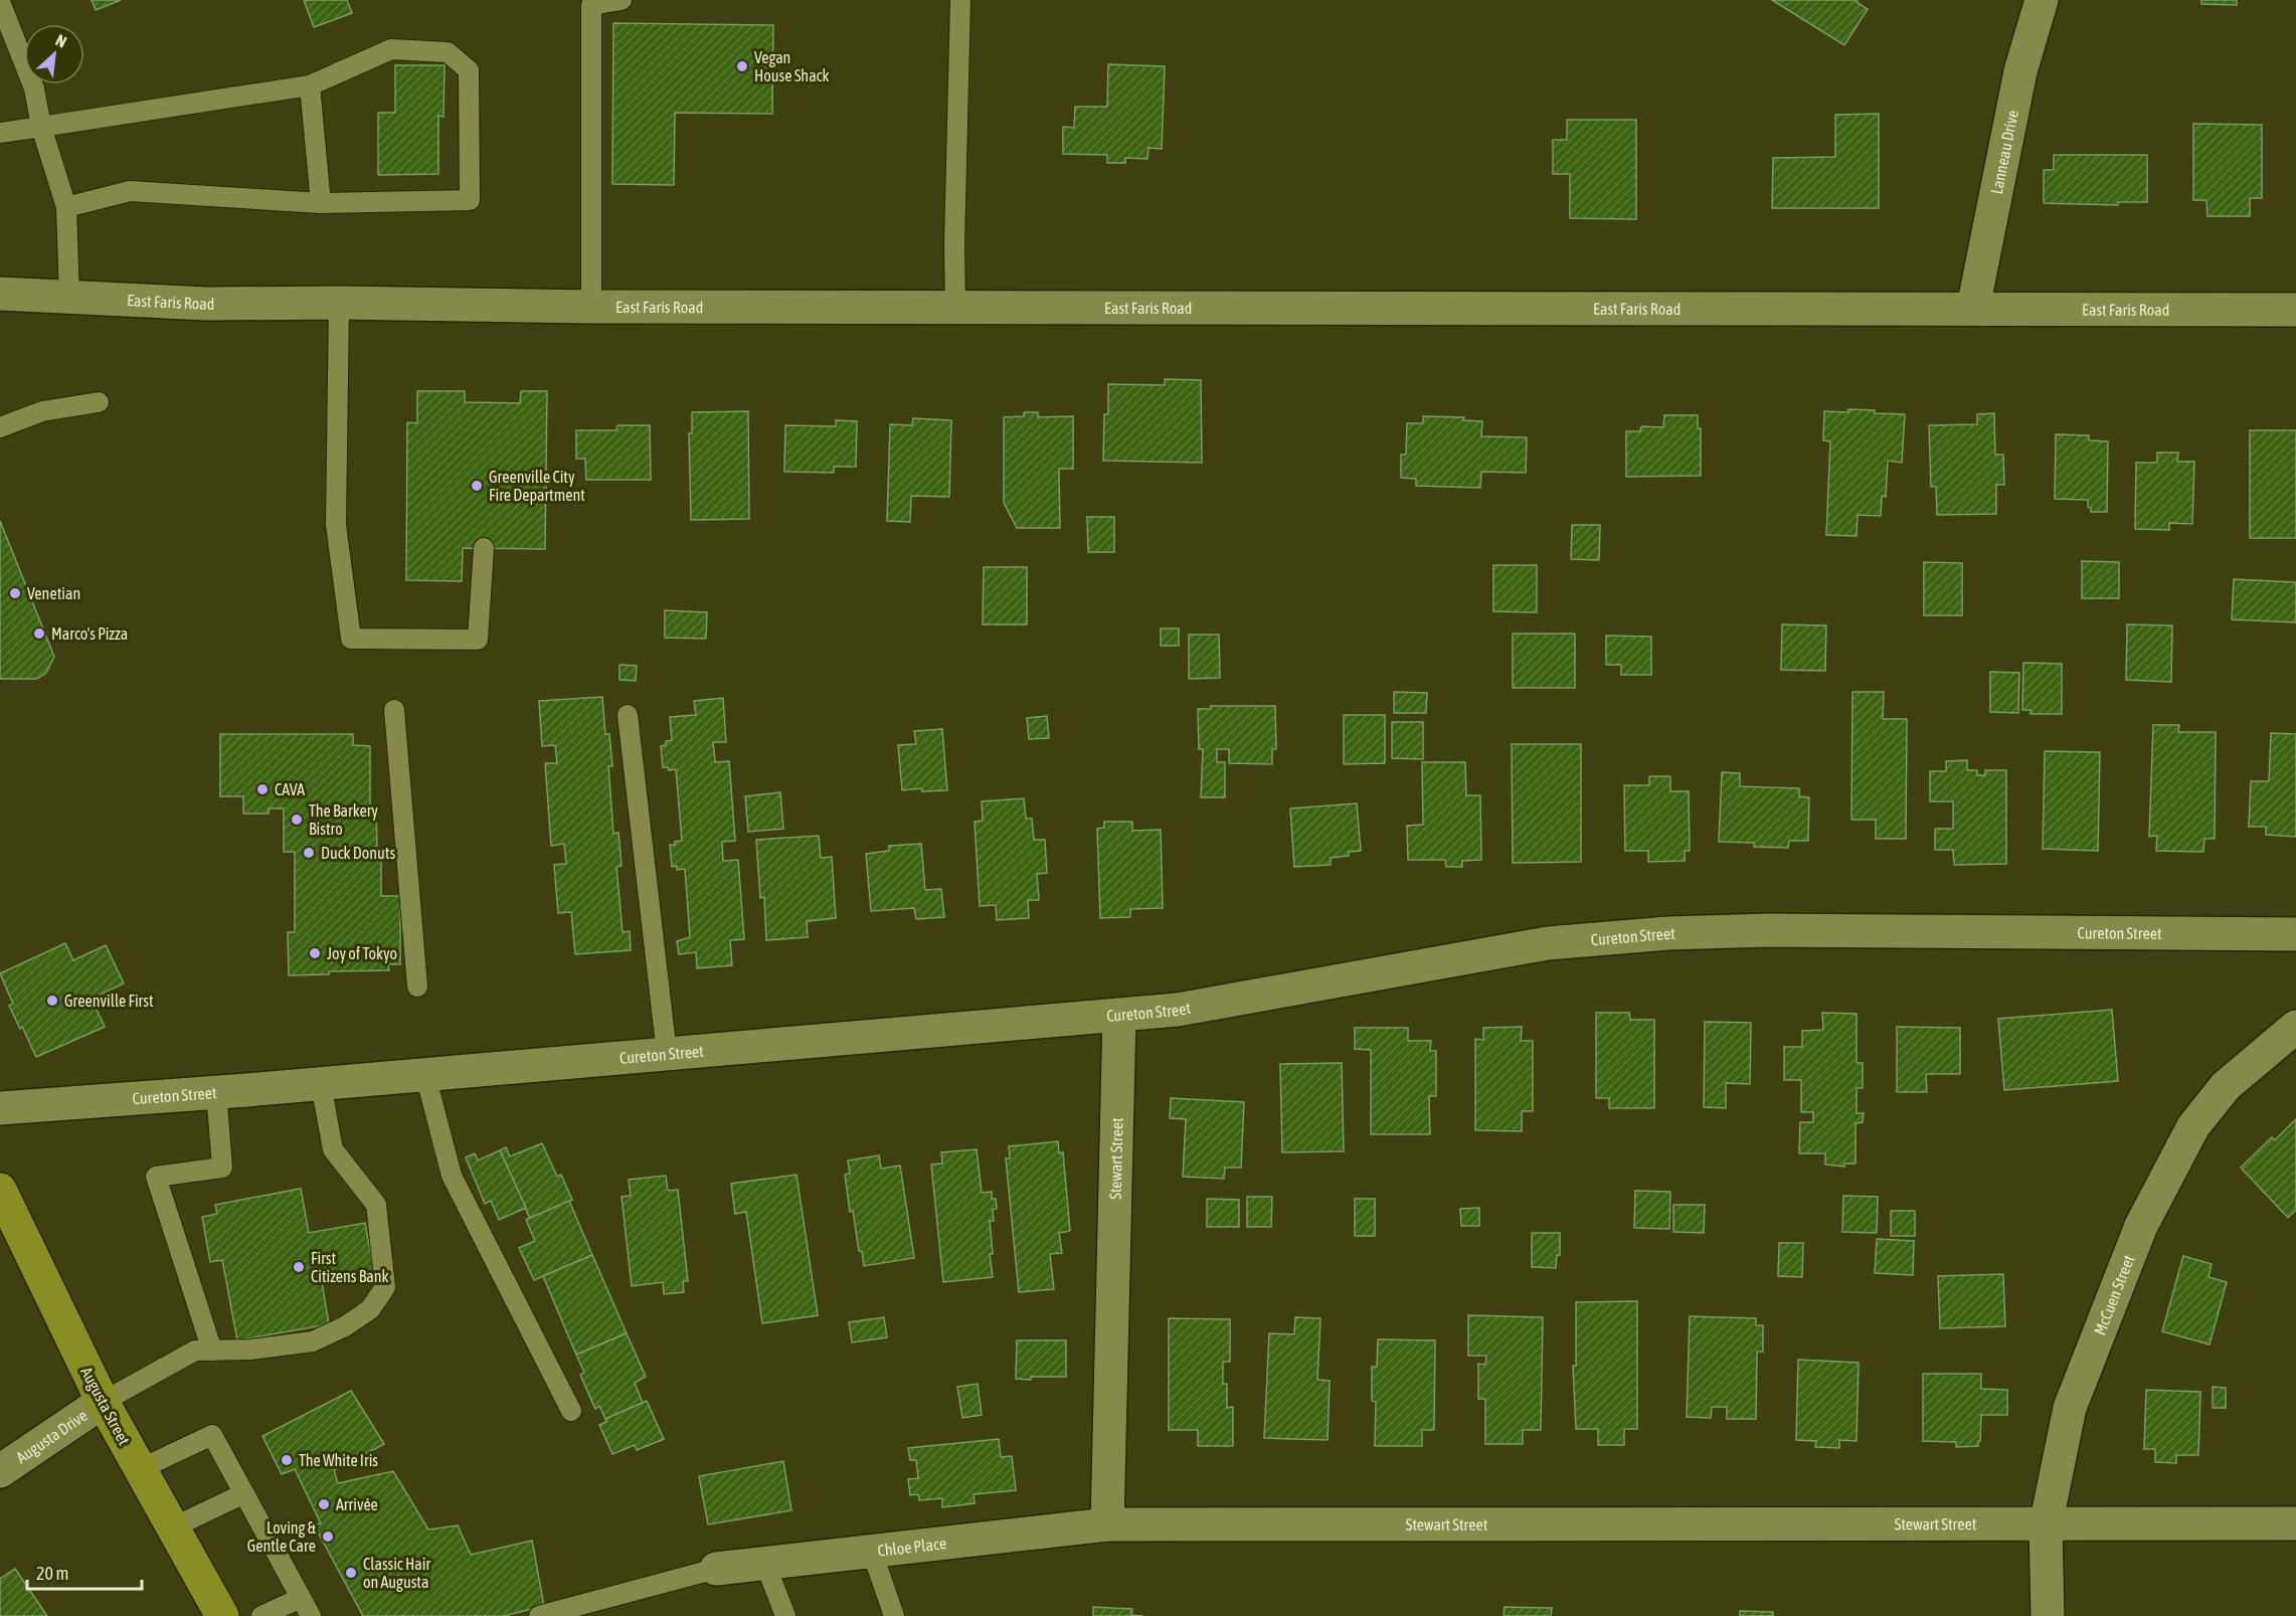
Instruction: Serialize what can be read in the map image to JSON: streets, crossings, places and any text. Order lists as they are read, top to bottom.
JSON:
{
  "streets": {
    "main road": ["Augusta Street"],
    "street": [
      "Lanneau Drive",
      "East Faris Road",
      "Cureton Street",
      "Stewart Street",
      "McCuen Street",
      "Augusta Drive",
      "Chloe Place"
    ]
  },
  "crossings": [
    ["Lanneau Drive", "East Faris Road"],
    ["Cureton Street", "Stewart Street"],
    ["Stewart Street", "McCuen Street"],
    ["Stewart Street", "Chloe Place"],
    ["Augusta Street", "Augusta Drive"]
  ],
  "places": [
    "Vegan House Shack",
    "Greenville City Fire Department",
    "Venetian",
    "Marco's Pizza",
    "CAVA",
    "The Barkery Bistro",
    "Duck Donuts",
    "Joy of Tokyo",
    "Greenville First",
    "First Citizens Bank",
    "The White Iris",
    "Arrivée",
    "Loving & Gentle Care",
    "Classic Hair on Augusta"
  ],
  "scale_bar": "20 m",
  "north": "top right"
}
